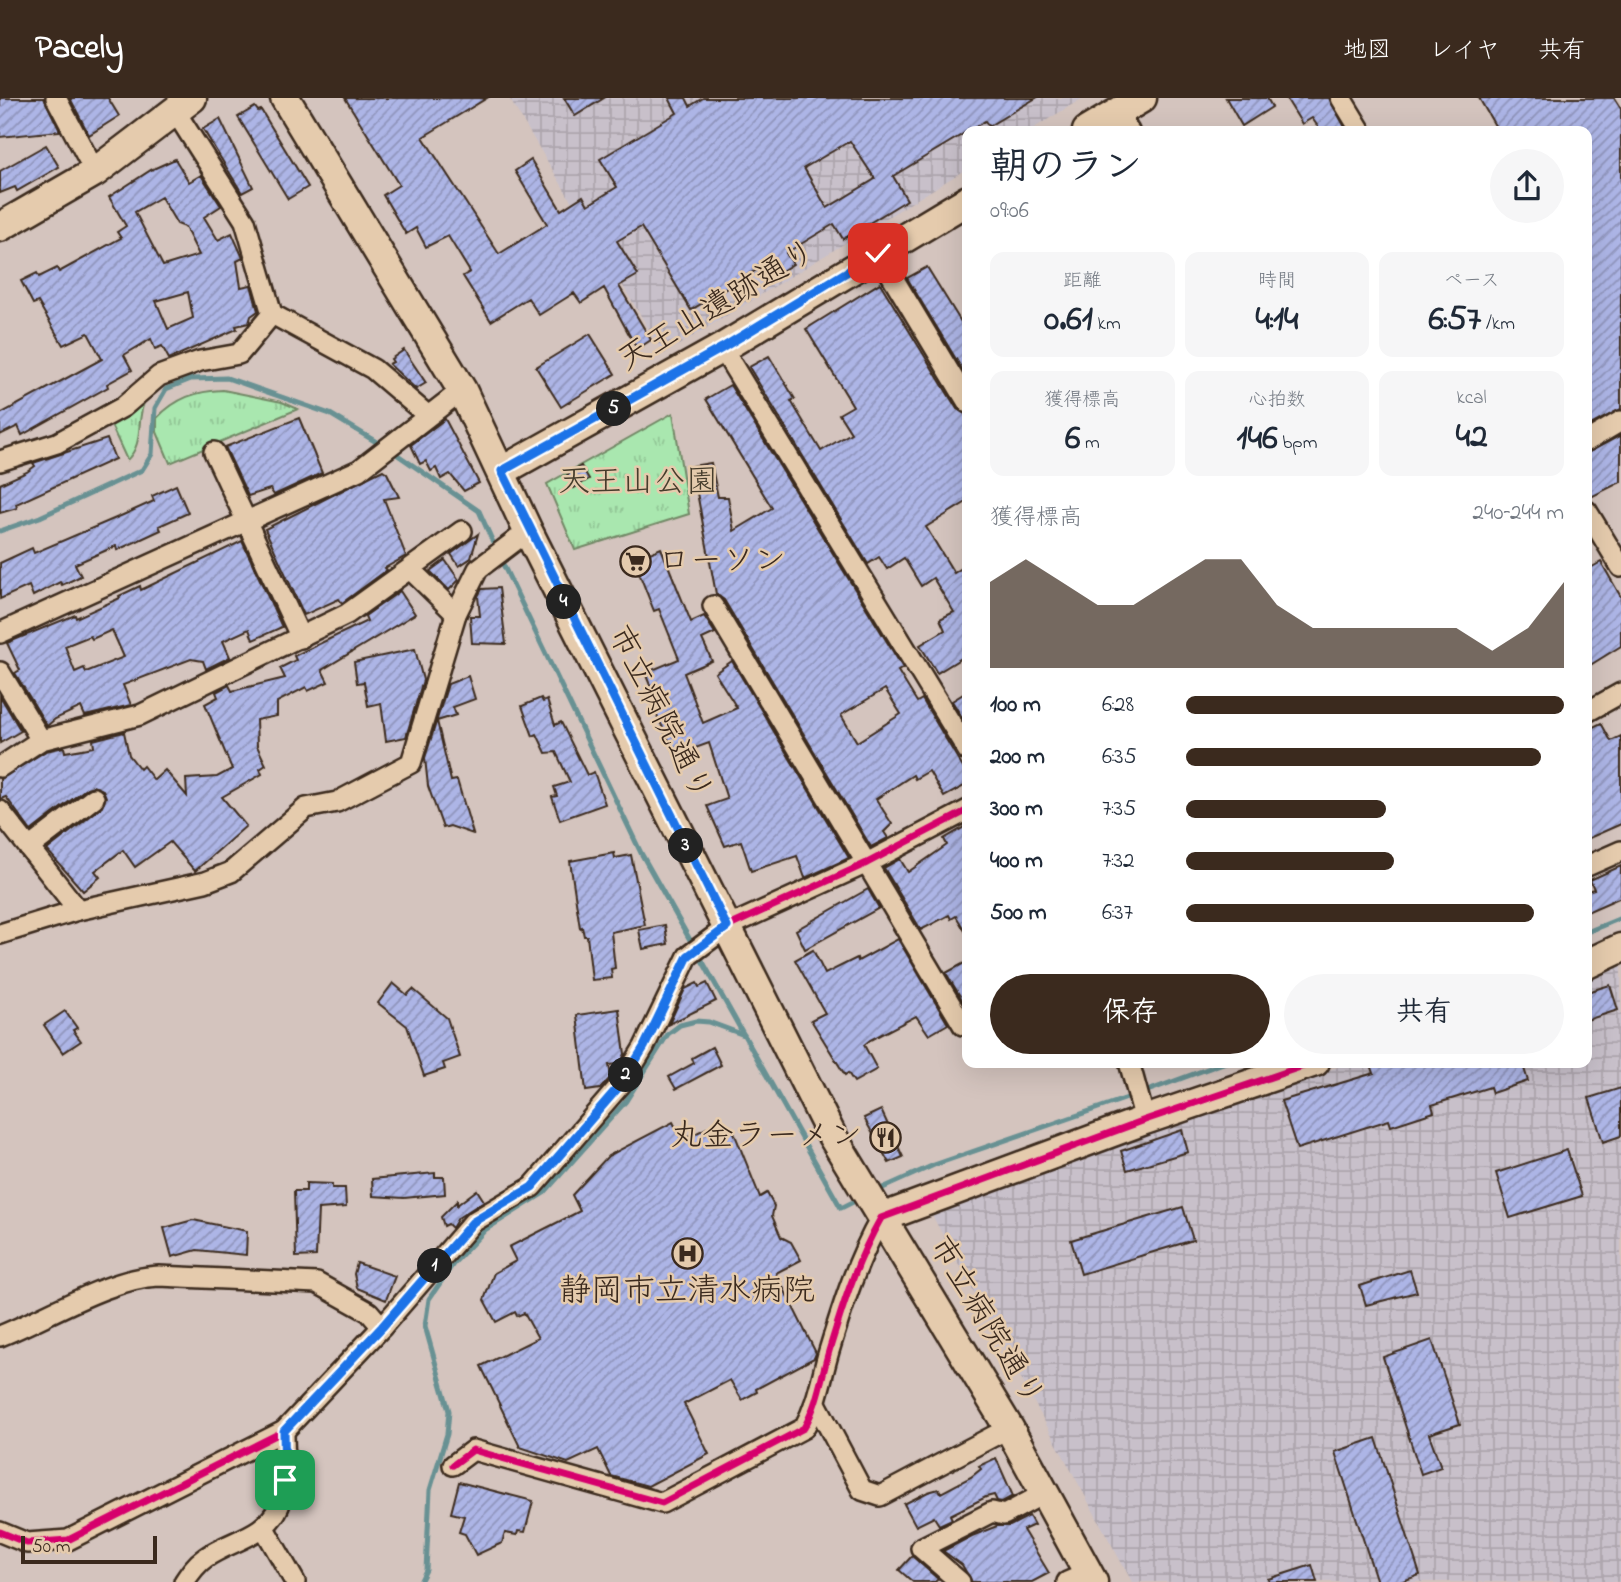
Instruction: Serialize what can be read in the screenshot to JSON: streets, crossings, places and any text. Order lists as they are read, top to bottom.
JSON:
{
  "streets": {
    "main road": ["天王山遺跡通り", "市立病院通り"]
  },
  "crossings": [
    ["天王山遺跡通り", "市立病院通り"]
  ],
  "parks": ["天王山公園"],
  "places": {
    "supermarket": ["ローソン"],
    "restaurant": ["丸金ラーメン"],
    "hospital": ["静岡市立清水病院"]
  },
  "scale_bar": "50 m",
  "page": {
    "header": "Pacely",
    "nav": ["地図", "レイヤ", "共有"],
    "heading": ["朝のラン", "09:06"],
    "stats": [
      ["距離", "0.61 km"],
      ["時間", "4:14"],
      ["ペース", "6:57 /km"],
      ["獲得標高", "6 m"],
      ["心拍数", "146 bpm"],
      ["kcal", "42"]
    ],
    "pins": [
      "5",
      "4",
      "3",
      "2",
      "1"
    ],
    "chart": ["獲得標高", "240–244 m"],
    "list": [
      {
        "name": "100 m",
        "note": "6:28"
      },
      {
        "name": "200 m",
        "note": "6:35"
      },
      {
        "name": "300 m",
        "note": "7:35"
      },
      {
        "name": "400 m",
        "note": "7:32"
      },
      {
        "name": "500 m",
        "note": "6:37"
      }
    ],
    "buttons": ["保存", "共有"],
    "scale": "50 m"
  }
}
